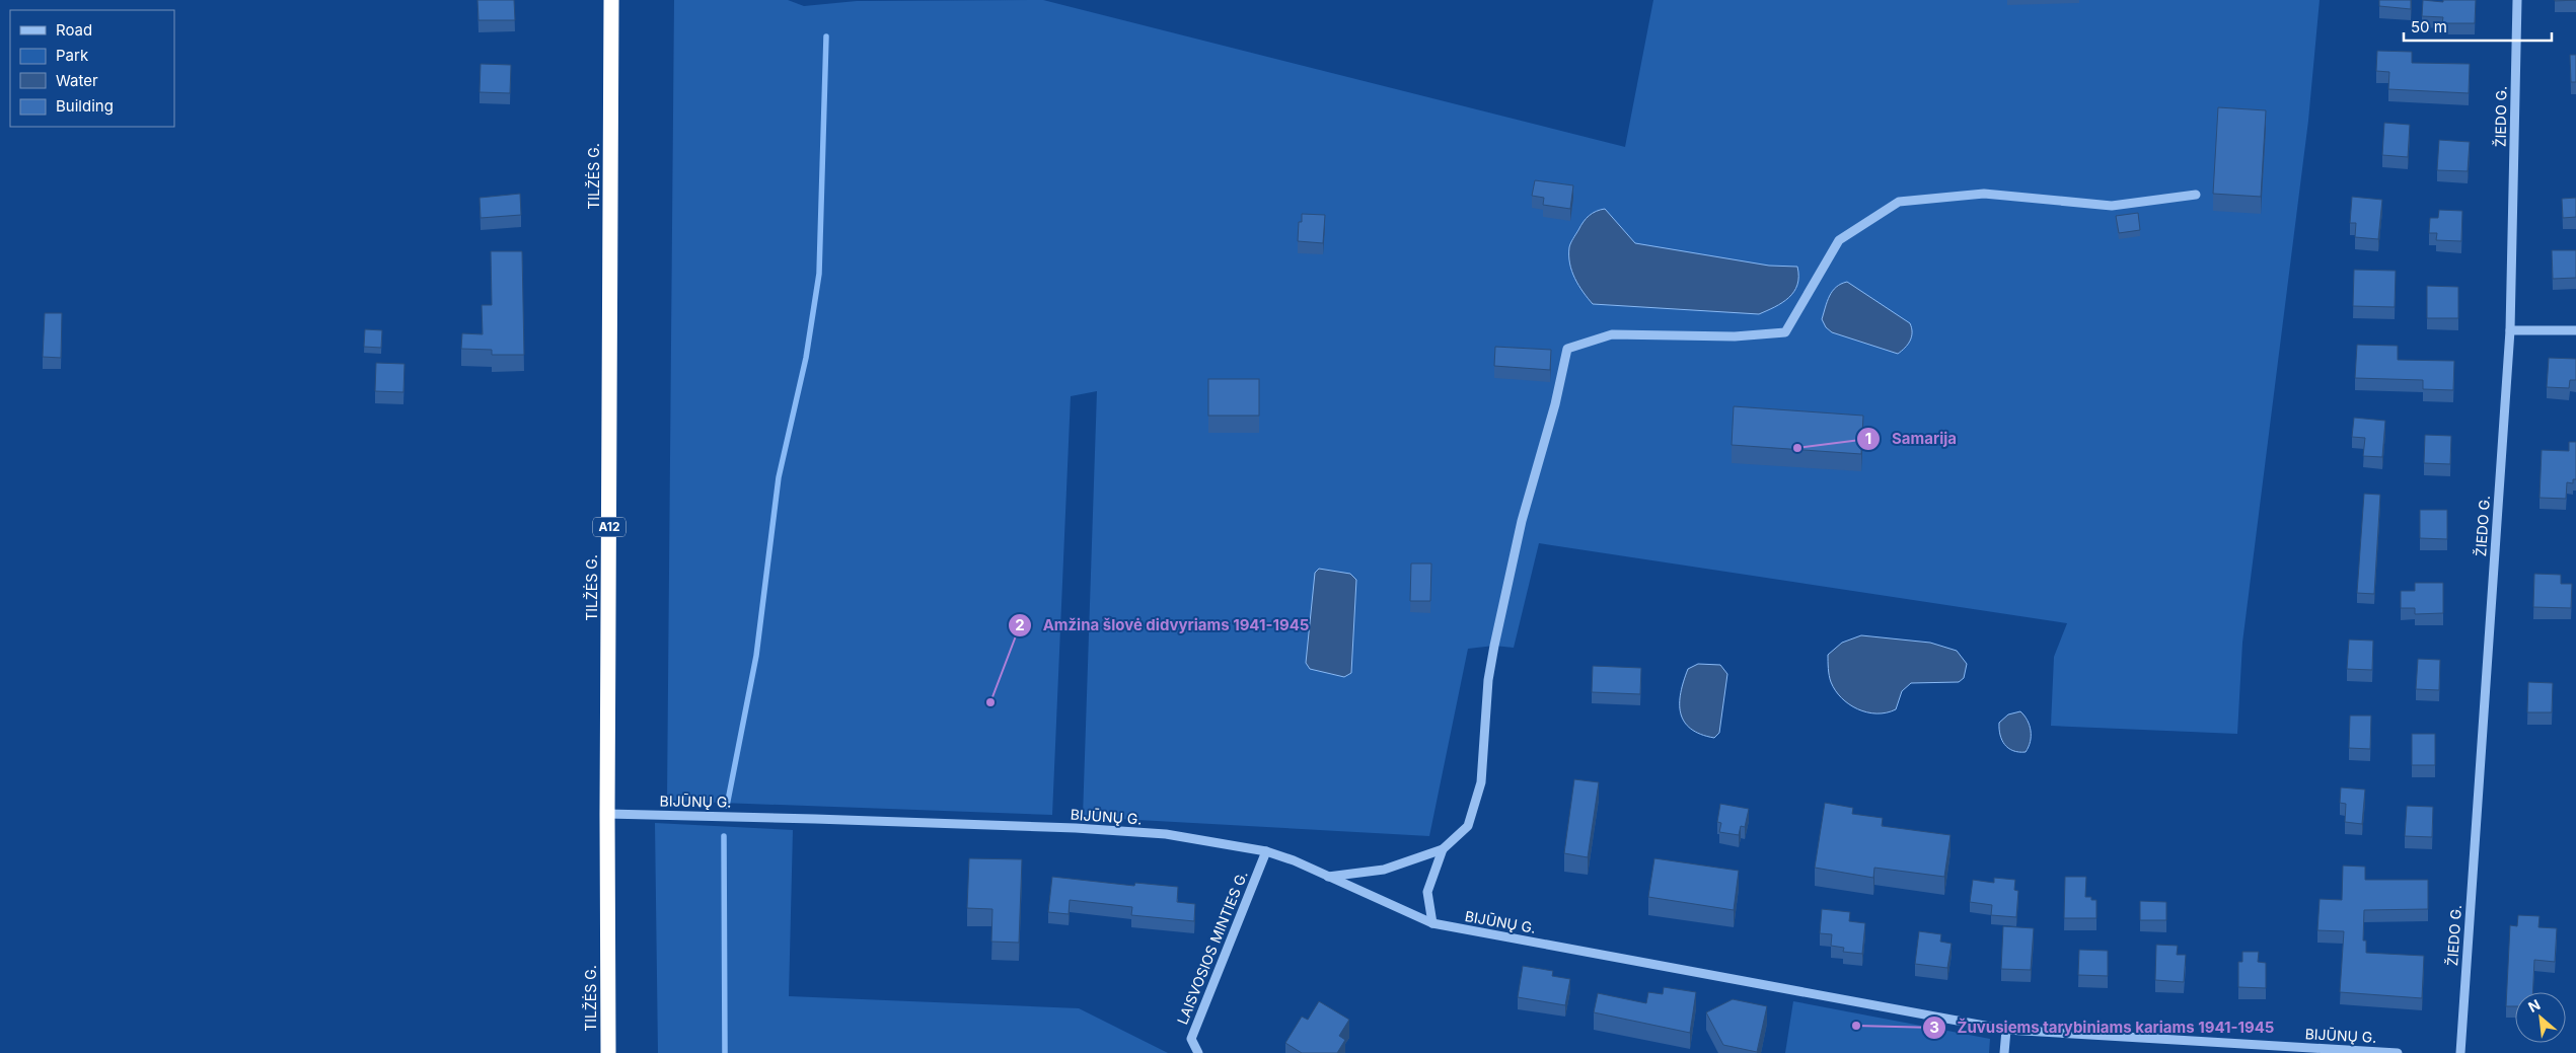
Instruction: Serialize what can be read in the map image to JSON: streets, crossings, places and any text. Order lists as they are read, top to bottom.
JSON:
{
  "streets": {
    "highway": ["TILŽĖS G.", "A12"],
    "street": ["ŽIEDO G.", "BIJŪNŲ G.", "LAISVOSIOS MINTIES G."]
  },
  "crossings": [
    ["TILŽĖS G.", "BIJŪNŲ G."],
    ["BIJŪNŲ G.", "LAISVOSIOS MINTIES G."]
  ],
  "places": ["Samarija", "Amžina šlovė didvyriams 1941-1945", "Žuvusiems tarybiniams kariams 1941-1945"],
  "legend": [
    "Road",
    "Park",
    "Water",
    "Building"
  ],
  "scale_bar": "50 m",
  "north": "top left"
}
